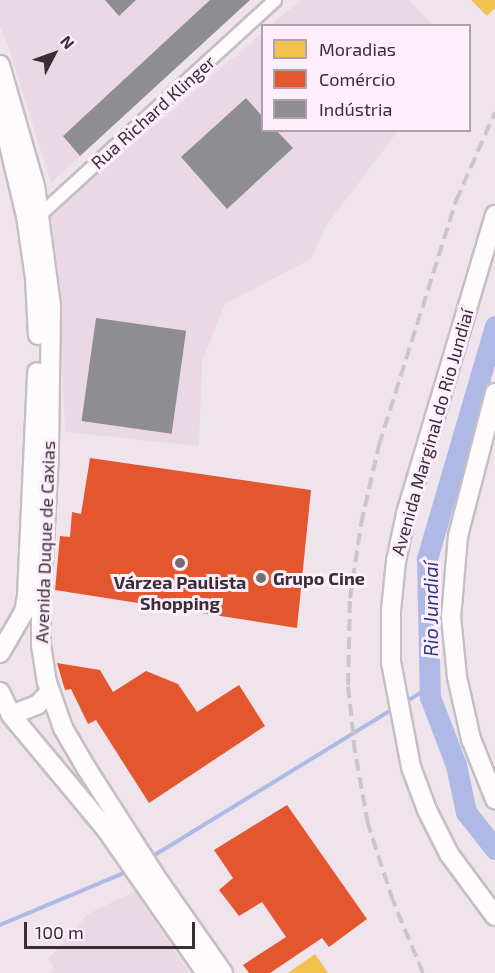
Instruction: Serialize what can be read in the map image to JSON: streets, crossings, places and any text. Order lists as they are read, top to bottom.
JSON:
{
  "streets": {
    "main road": ["Avenida Marginal do Rio Jundiaí", "Avenida Duque de Caxias"],
    "street": ["Rua Richard Klinger"]
  },
  "crossings": [
    ["Rua Richard Klinger", "Avenida Duque de Caxias"]
  ],
  "water": ["Rio Jundiaí"],
  "places": ["Várzea Paulista Shopping", "Grupo Cine"],
  "legend": ["Moradias", "Comércio", "Indústria"],
  "scale_bar": "100 m",
  "north": "top right"
}
